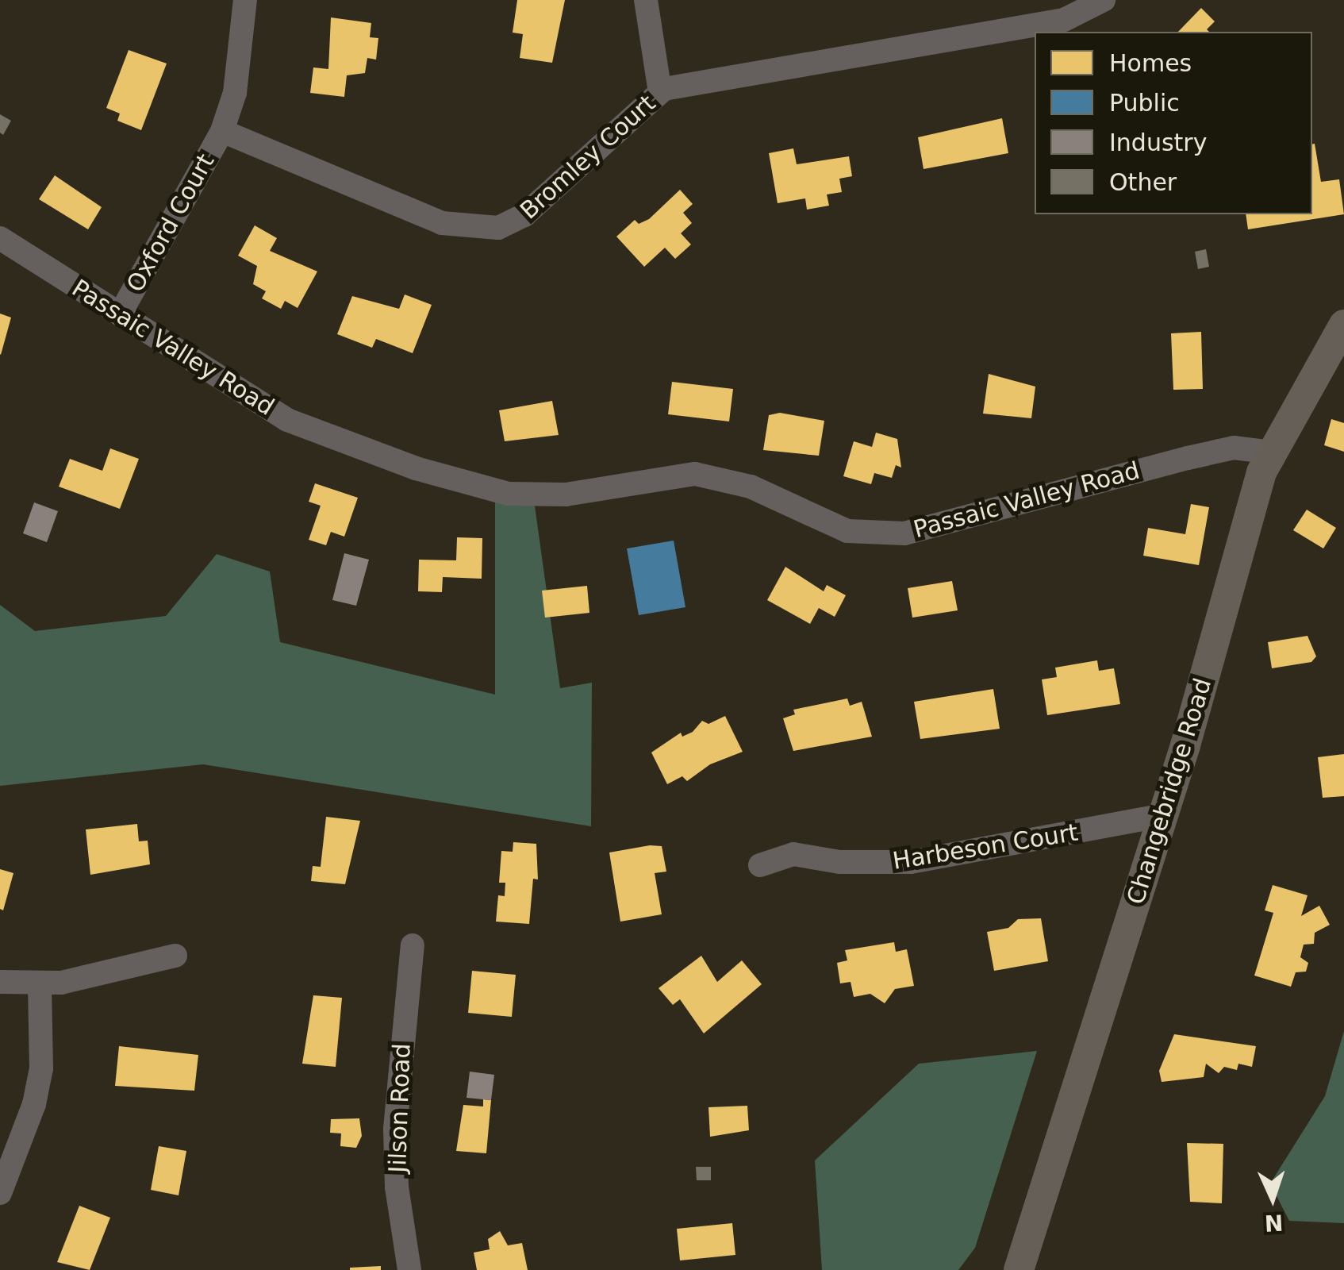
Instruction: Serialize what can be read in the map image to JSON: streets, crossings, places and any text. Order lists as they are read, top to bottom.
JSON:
{
  "streets": {
    "main road": ["Changebridge Road"],
    "street": [
      "Bromley Court",
      "Oxford Court",
      "Passaic Valley Road",
      "Harbeson Court",
      "Jilson Road"
    ]
  },
  "crossings": [
    ["Bromley Court", "Oxford Court"],
    ["Oxford Court", "Passaic Valley Road"],
    ["Passaic Valley Road", "Changebridge Road"],
    ["Changebridge Road", "Harbeson Court"]
  ],
  "legend": [
    "Homes",
    "Public",
    "Industry",
    "Other"
  ],
  "north": "bottom"
}
